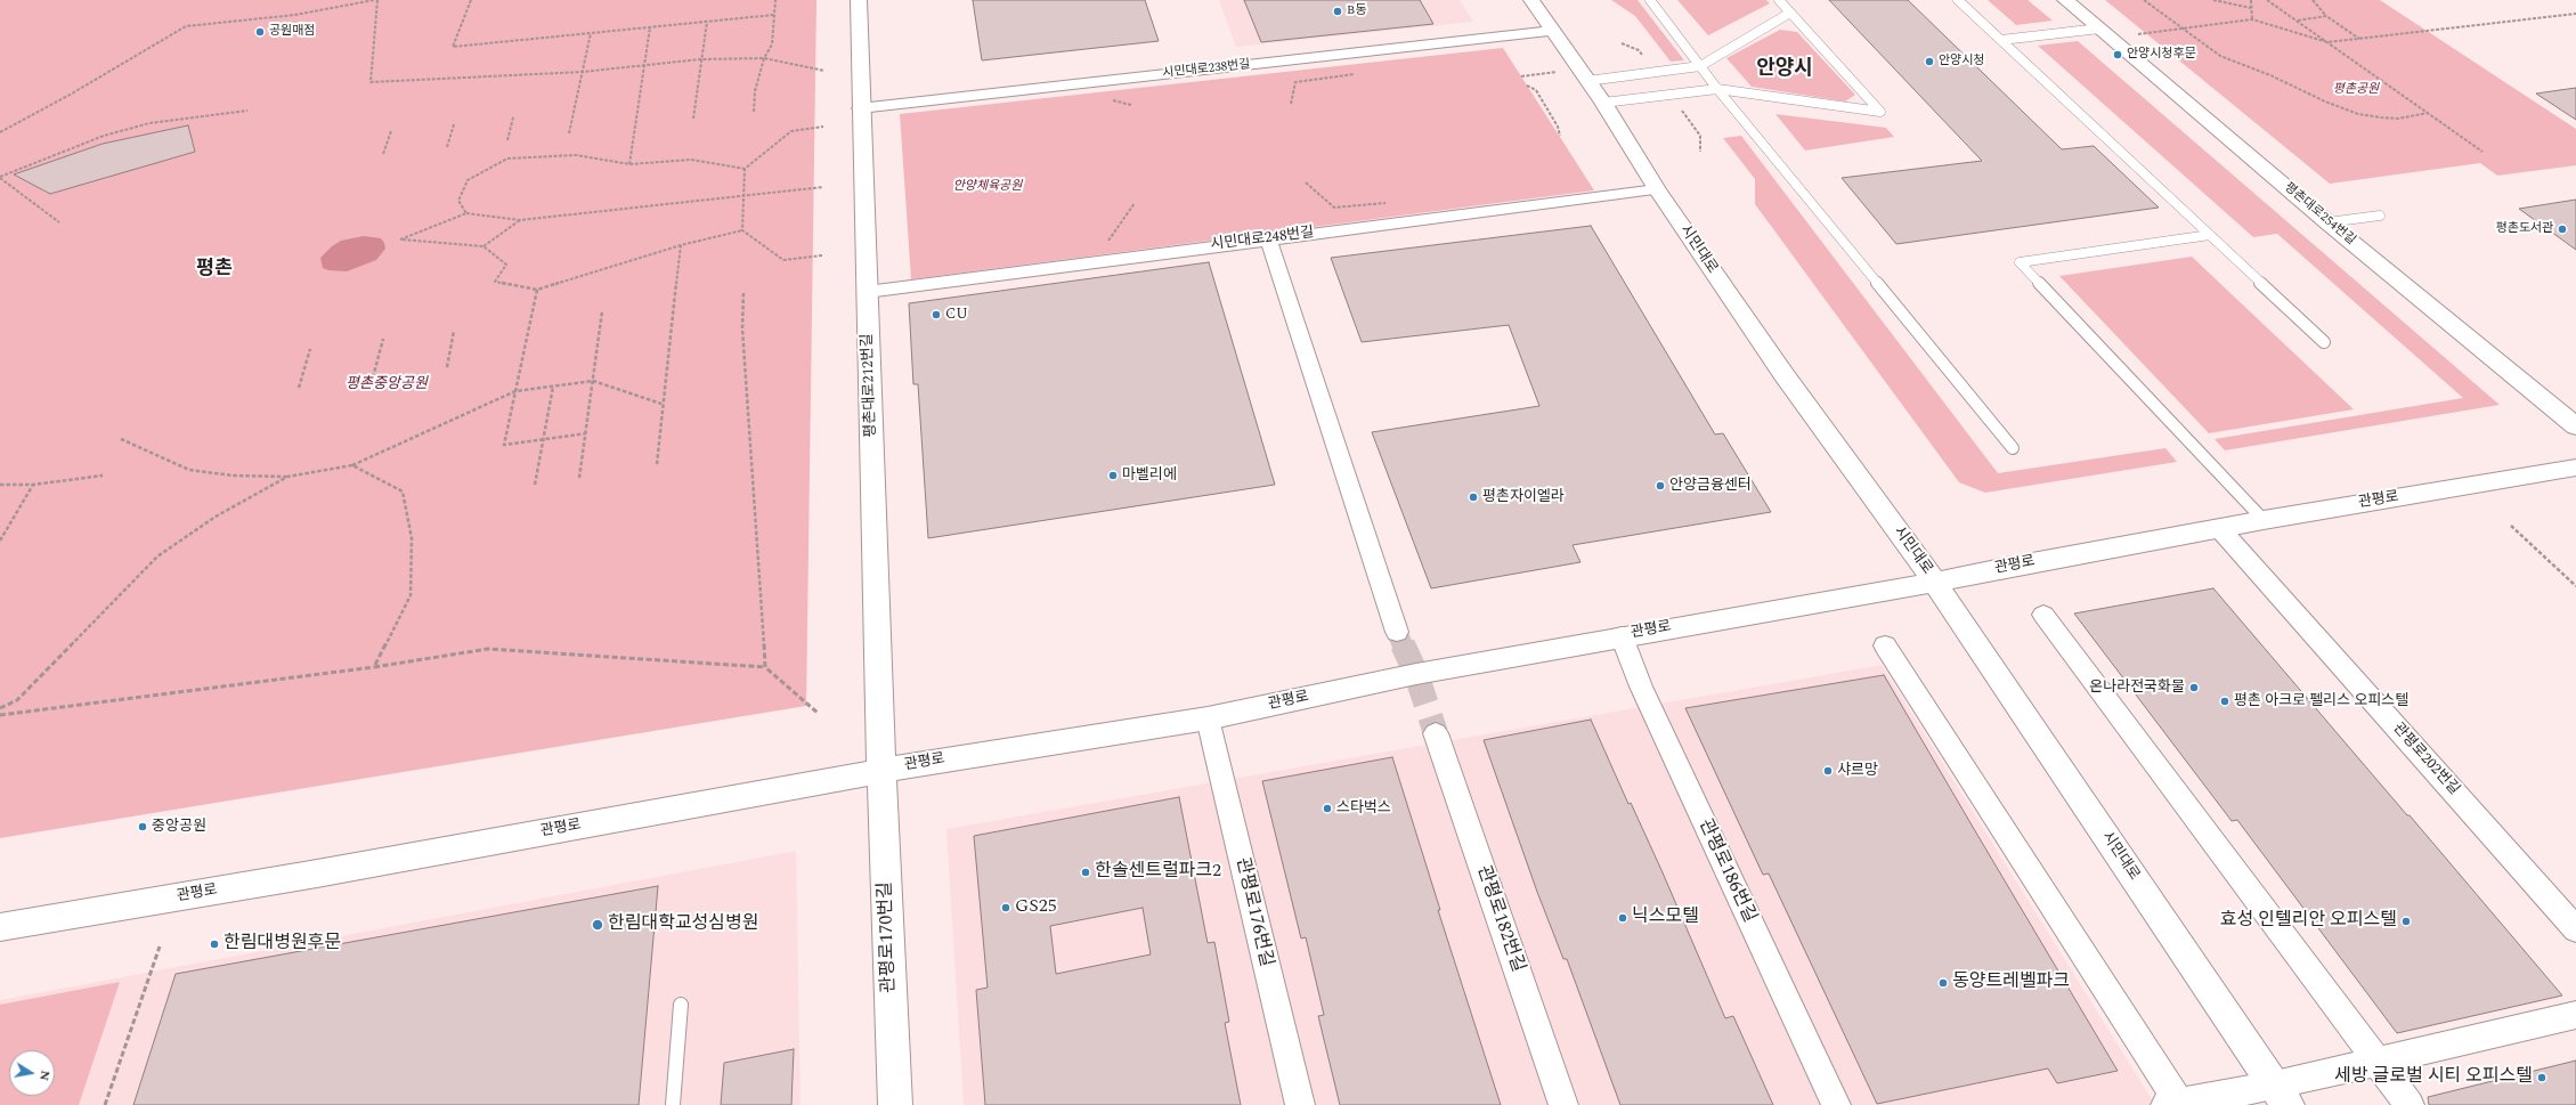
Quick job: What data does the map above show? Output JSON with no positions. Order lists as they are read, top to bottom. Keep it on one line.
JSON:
{"streets":{"street":["시민대로238번길","평촌대로254번길","시민대로248번길","시민대로","평촌대로212번길","관평로","관평로202번길","관평로186번길","관평로176번길","관평로182번길","관평로170번길"]},"crossings":[["시민대로238번길","시민대로"],["시민대로238번길","평촌대로212번길"],["시민대로248번길","시민대로"],["시민대로248번길","평촌대로212번길"],["시민대로","관평로"],["평촌대로212번길","관평로"],["평촌대로212번길","관평로170번길"],["관평로","관평로202번길"],["관평로","관평로186번길"],["관평로","관평로176번길"],["관평로","관평로170번길"]],"districts":["안양시","평촌"],"parks":["평촌공원","안양체육공원","평촌중앙공원"],"places":["B동","공원매점","안양시청후문","안양시청","평촌도서관","CU","마벨리에","안양금융센터","평촌자이엘라","온나라전국화물","평촌 아크로 펠리스 오피스텔","샤르망","스타벅스","중앙공원","한솔센트럴파크2","GS25","닉스모텔","효성 인텔리안 오피스텔","한림대학교성심병원","한림대병원후문","동양트레벨파크","세방 글로벌 시티 오피스텔"],"north":"right"}
